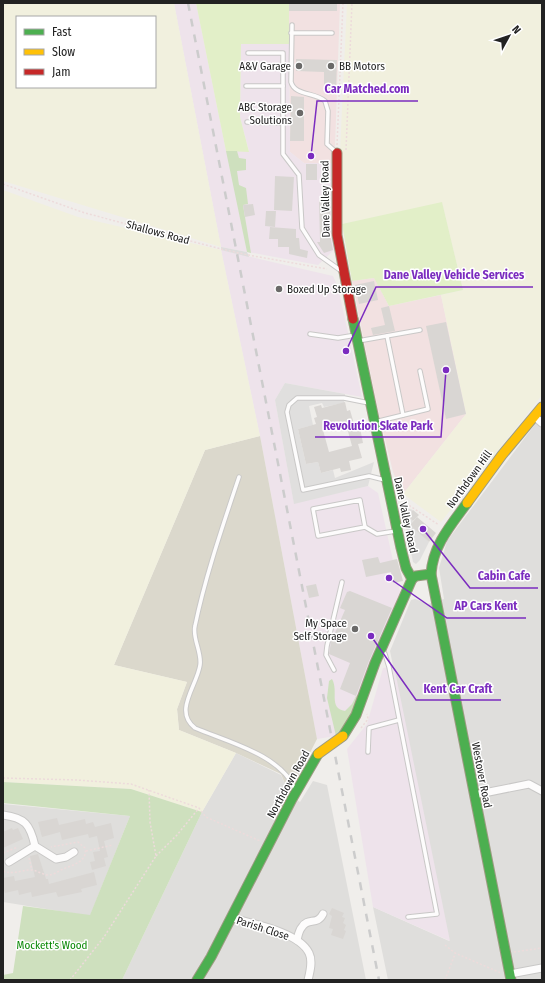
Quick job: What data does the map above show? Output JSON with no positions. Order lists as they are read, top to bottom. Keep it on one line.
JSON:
{"streets":{"street":["Dane Valley Road","Northdown Hill","Westover Road","Northdown Road","Parish Close"],"path":["Shallows Road"]},"crossings":[["Dane Valley Road","Northdown Road"],["Northdown Hill","Westover Road"],["Northdown Road","Parish Close"]],"parks":["Mockett's Wood"],"places":["A&V Garage","BB Motors","ABC Storage Solutions","Car Matched.com","Boxed Up Storage","Dane Valley Vehicle Services","Revolution Skate Park","Cabin Cafe","AP Cars Kent","My Space Self Storage","Kent Car Craft"],"legend":["Fast","Slow","Jam"],"north":"top right"}
